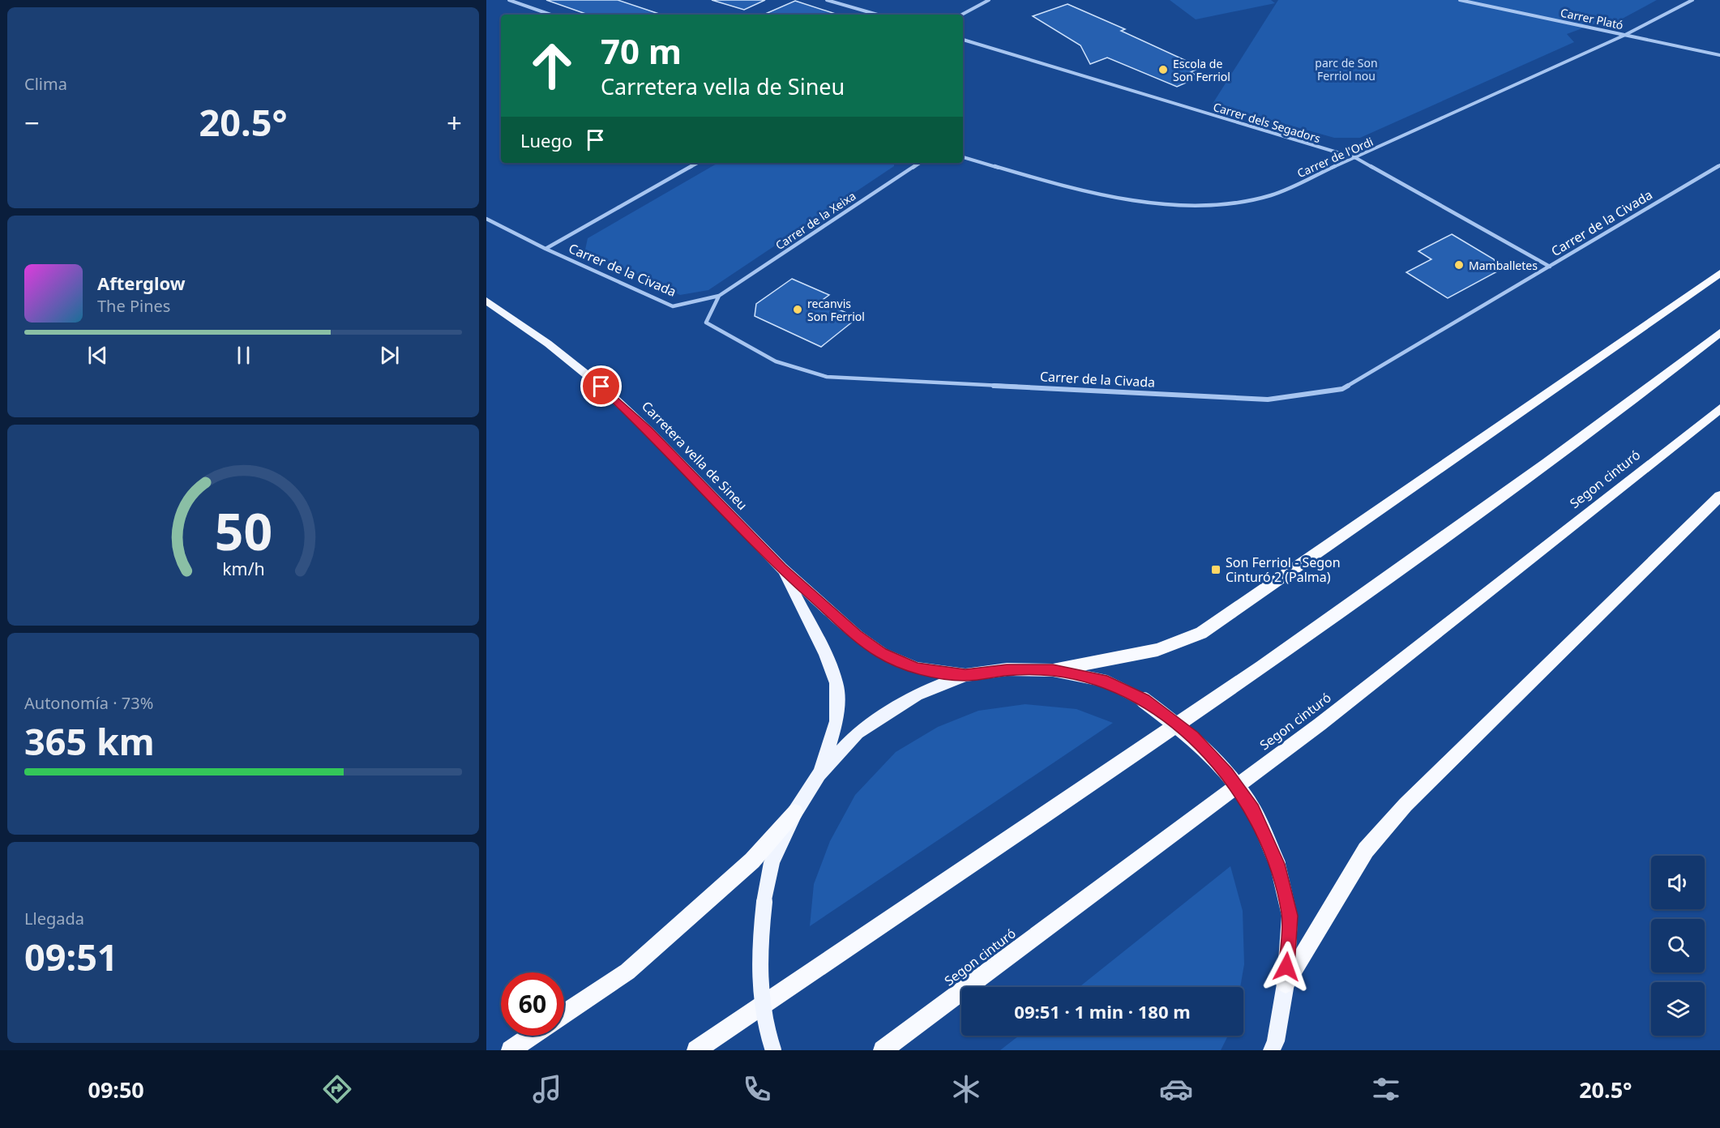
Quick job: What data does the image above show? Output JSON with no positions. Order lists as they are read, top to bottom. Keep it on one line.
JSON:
{"streets":{"highway":["Segon cinturó"],"main road":["Carretera vella de Sineu"],"street":["Carrer Plató","Carrer dels Segadors","Carrer de l'Ordi","Carrer de la Xeixa","Carrer de la Civada"]},"crossings":[["Carrer Plató","Carrer de l'Ordi"],["Carrer dels Segadors","Carrer de l'Ordi"],["Carrer dels Segadors","Carrer de la Civada"],["Carrer de la Xeixa","Carrer de la Civada"]],"parks":["parc de Son Ferriol nou"],"places":{"other":["Escola de Son Ferriol","Mamballetes","recanvis Son Ferriol"],"transit":["Son Ferriol - Segon Cinturó 2 (Palma)"]},"page":{"tile":["Clima",["Autonomía · 73%","365 km"],["Llegada","09:51"]],"turn":["70 m","Carretera vella de Sineu"],"heat":["−","20.5°","+"],"then":"Luego","song":["Afterglow","The Pines"],"limit":"60","trip":"09:51 · 1 min · 180 m","tabs":["09:50","20.5°"],"gauge":["50","km/h"]}}
